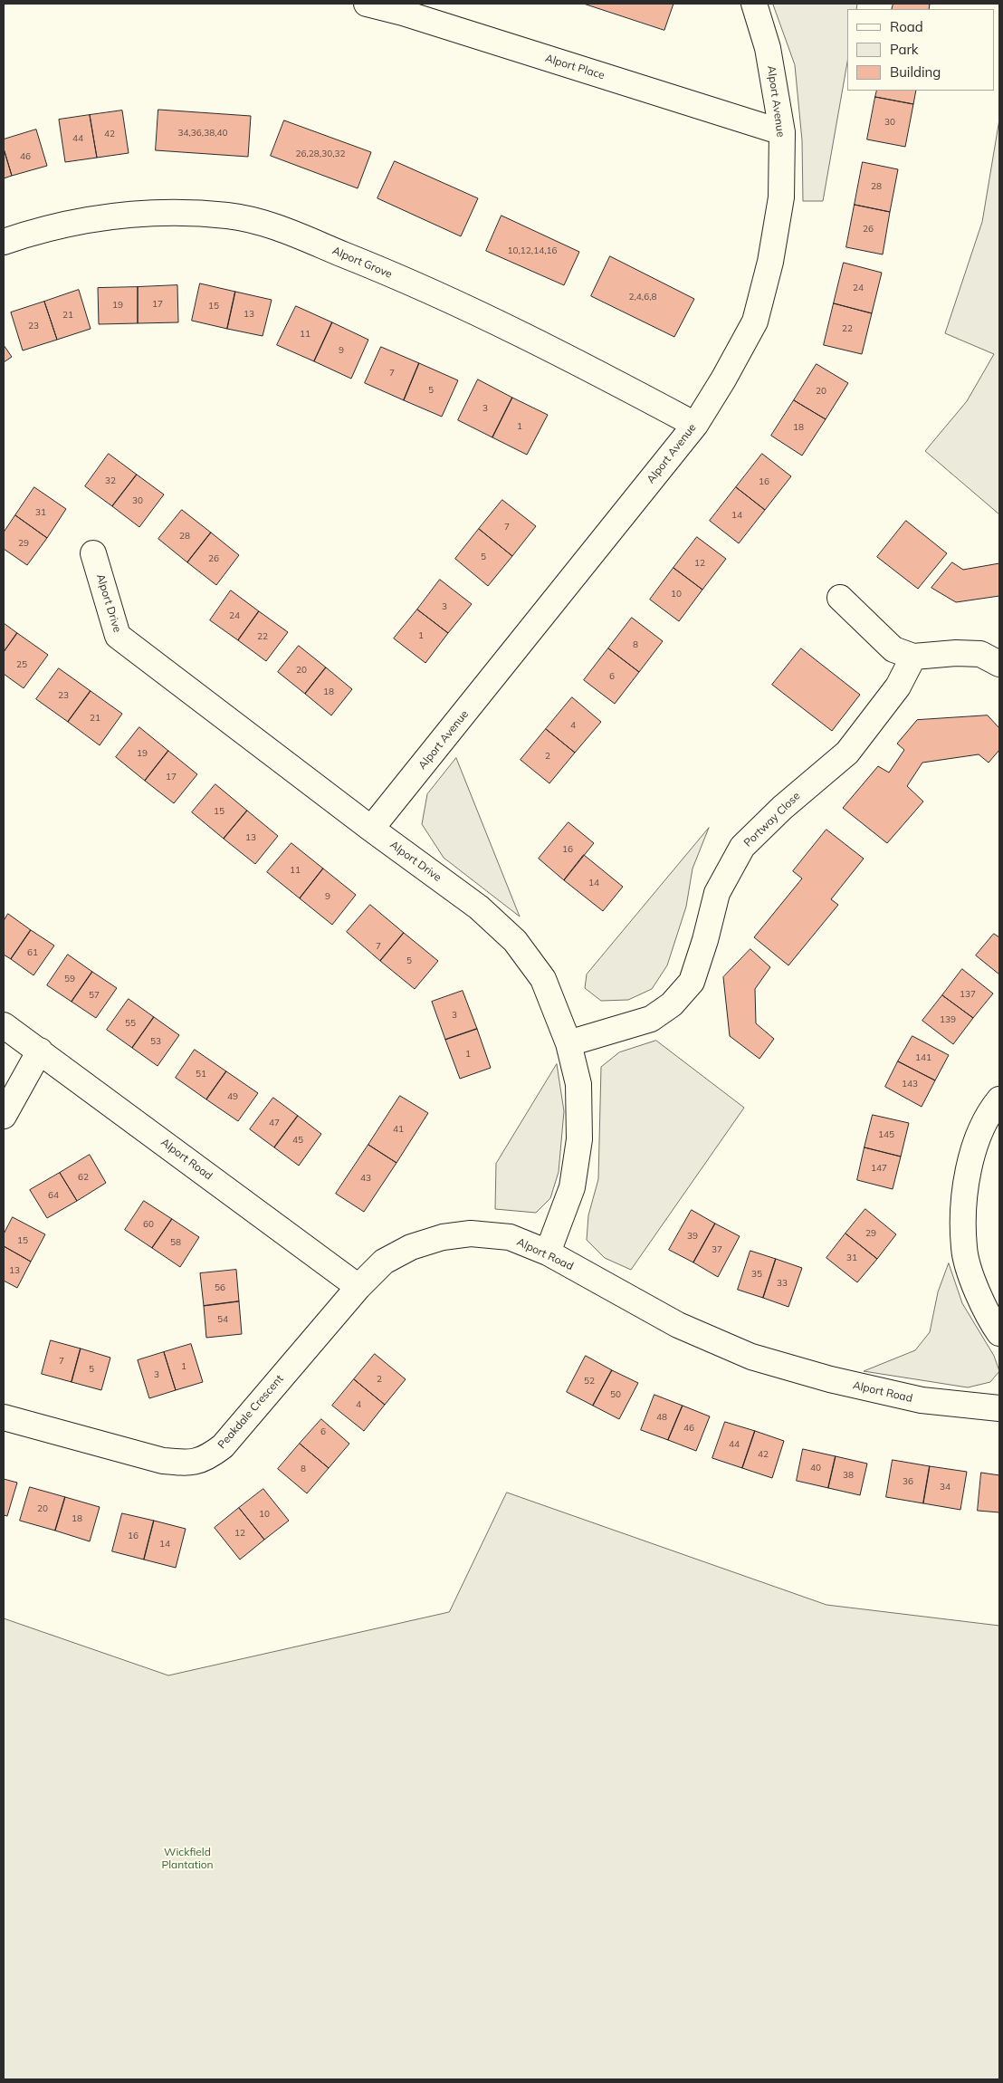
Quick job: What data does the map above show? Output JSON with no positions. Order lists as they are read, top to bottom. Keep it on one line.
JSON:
{"streets":{"street":["Alport Place","Alport Avenue","Alport Grove","Alport Drive","Portway Close","Alport Road","Peakdale Crescent"]},"crossings":[["Alport Place","Alport Avenue"],["Alport Avenue","Alport Grove"],["Alport Avenue","Alport Drive"],["Alport Drive","Portway Close"],["Alport Drive","Alport Road"],["Alport Road","Peakdale Crescent"]],"parks":["Wickfield Plantation"],"house_numbers":["30","34,36,38,40","42","44","26,28,30,32","46","28","26","10,12,14,16","24","2,4,6,8","17","19","15","13","21","23","22","11","9","7","5","20","3","1","18","32","16","30","31","14","7","28","29","5","26","12","10","3","24","1","22","8","25","20","6","18","23","21","4","19","2","17","15","13","16","11","14","9","7","61","5","59","137","57","3","139","55","53","1","141","51","143","49","47","41","145","45","147","62","43","64","60","29","39","15","58","37","31","13","35","33","56","54","7","1","5","3","2","52","50","4","48","46","6","44","42","40","8","38","36","34","20","10","18","12","16","14"],"legend":["Road","Park","Building"]}
